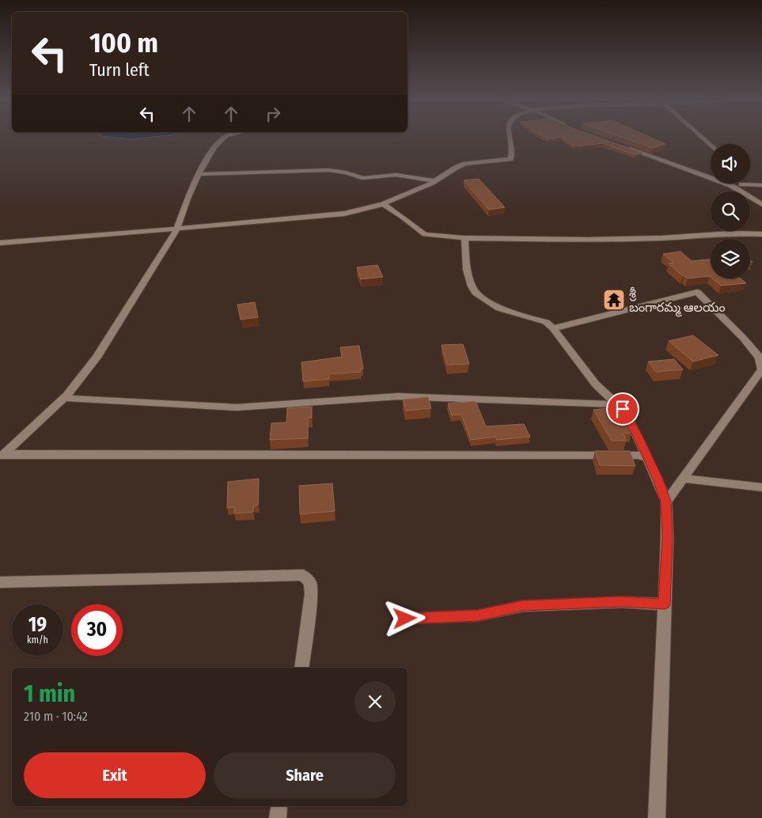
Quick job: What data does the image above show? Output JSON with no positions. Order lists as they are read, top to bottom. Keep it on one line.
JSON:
{"places":{"temple":["శ్రీ బంగారమ్మ ఆలయం"]},"page":{"turn":["100 m","Turn left"],"speed":"19 km/h","limit":"30","heading":["1 min","210 m · 10:42"],"buttons":["Exit","Share"]}}
